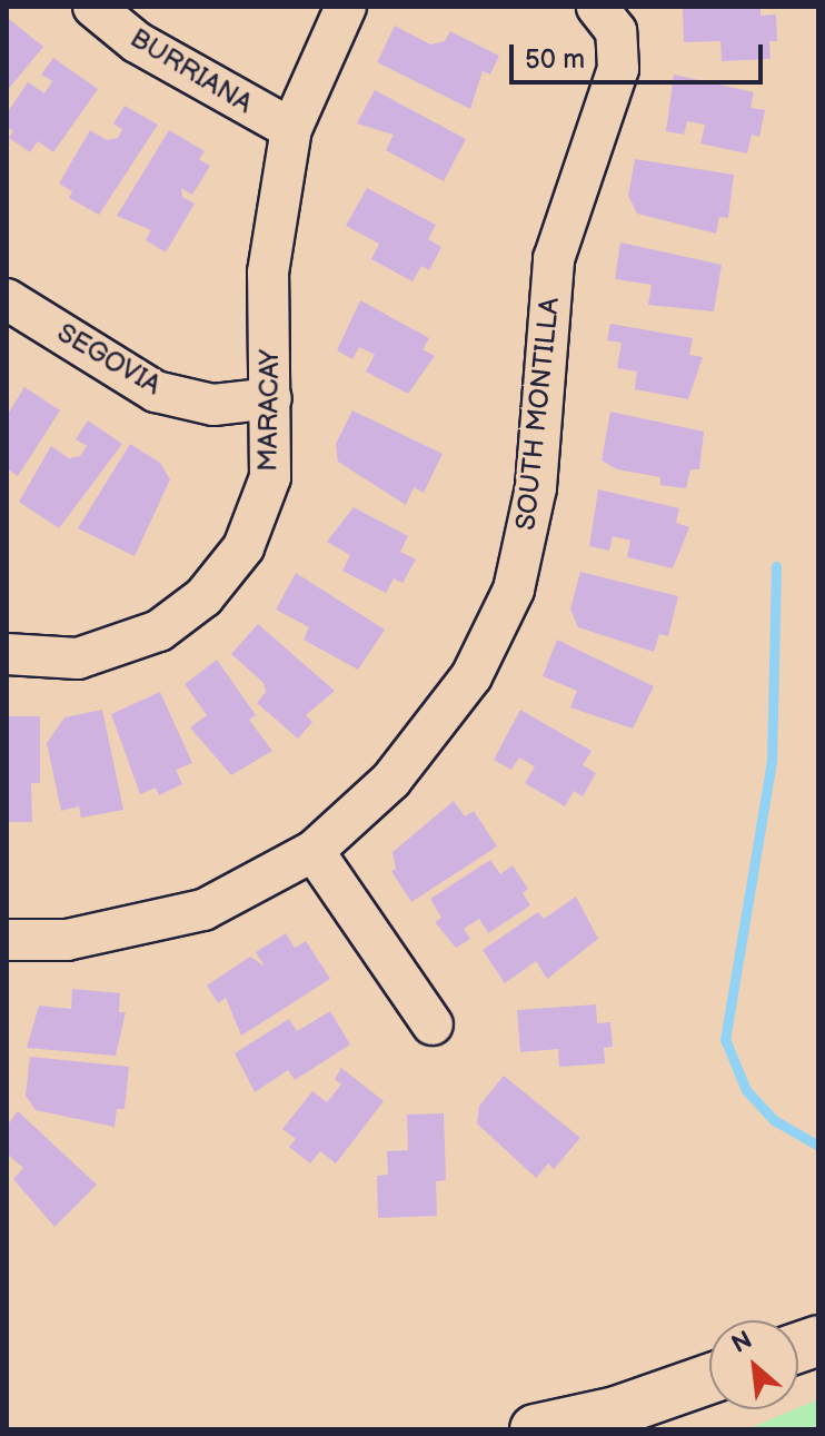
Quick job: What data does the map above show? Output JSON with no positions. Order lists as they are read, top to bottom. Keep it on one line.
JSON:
{"streets":{"street":["BURRIANA","SEGOVIA","MARACAY","SOUTH MONTILLA"]},"crossings":[["BURRIANA","MARACAY"],["SEGOVIA","MARACAY"]],"scale_bar":"50 m","north":"top left"}
